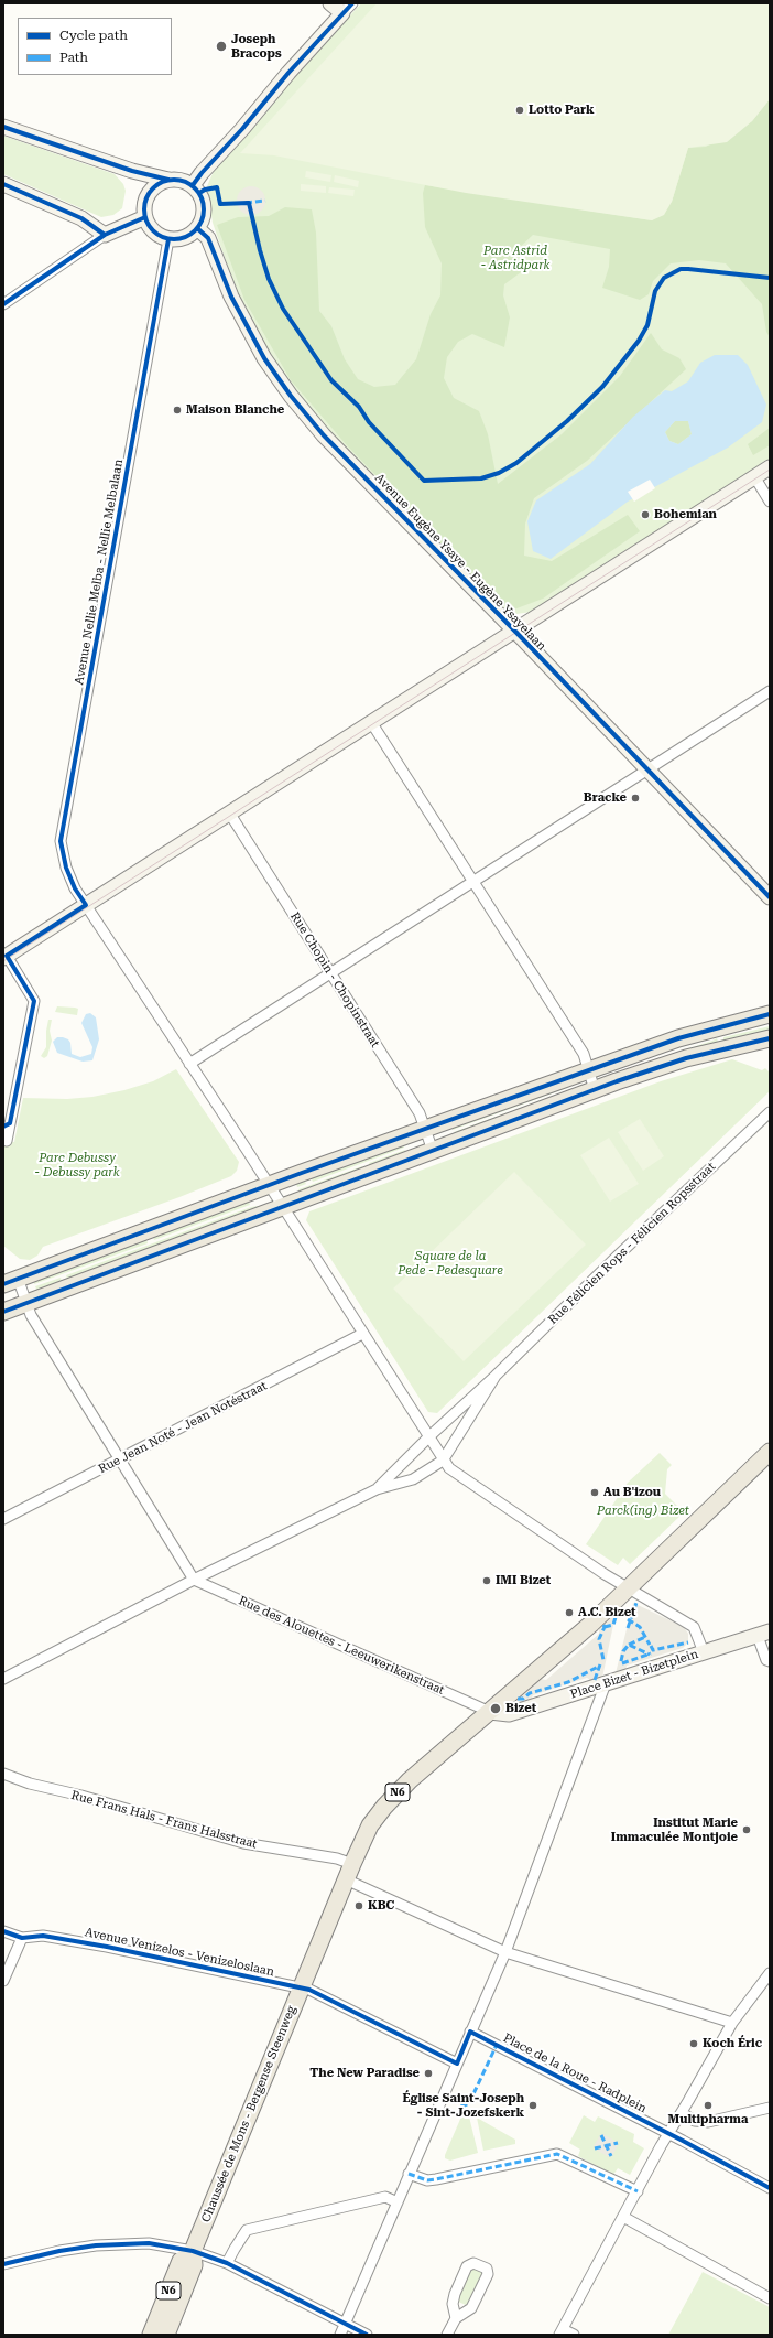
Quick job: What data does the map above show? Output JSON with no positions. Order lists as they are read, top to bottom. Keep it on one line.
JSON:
{"streets":{"main road":["N6","Chaussée de Mons - Bergense Steenweg"],"street":["Avenue Eugène Ysaye - Eugène Ysayelaan","Avenue Nellie Melba - Nellie Melbalaan","Rue Chopin - Chopinstraat","Rue Félicien Rops - Félicien Ropsstraat","Rue Jean Noté - Jean Notéstraat","Rue des Alouettes - Leeuwerikenstraat","Place Bizet - Bizetplein","Rue Frans Hals - Frans Halsstraat","Avenue Venizelos - Venizeloslaan","Place de la Roue - Radplein"]},"crossings":[["Avenue Eugène Ysaye - Eugène Ysayelaan","Avenue Nellie Melba - Nellie Melbalaan"],["Avenue Nellie Melba - Nellie Melbalaan","Rue Jean Noté - Jean Notéstraat"],["Avenue Nellie Melba - Nellie Melbalaan","Place Bizet - Bizetplein"],["Rue Félicien Rops - Félicien Ropsstraat","Place Bizet - Bizetplein"],["Rue Jean Noté - Jean Notéstraat","Place Bizet - Bizetplein"],["Rue des Alouettes - Leeuwerikenstraat","Place Bizet - Bizetplein"],["Rue des Alouettes - Leeuwerikenstraat","Chaussée de Mons - Bergense Steenweg"],["Place Bizet - Bizetplein","Chaussée de Mons - Bergense Steenweg"],["Rue Frans Hals - Frans Halsstraat","Chaussée de Mons - Bergense Steenweg"],["Avenue Venizelos - Venizeloslaan","Chaussée de Mons - Bergense Steenweg"]],"parks":["Parc Astrid - Astridpark","Parc Debussy - Debussy park","Square de la Pede - Pedesquare","Parck(ing) Bizet"],"places":["Joseph Bracops","Lotto Park","Maison Blanche","Bohemian","Bracke","Au B'izou","IMI Bizet","A.C. Bizet","Bizet","Institut Marie Immaculée Montjoie","KBC","Koch Éric","The New Paradise","Église Saint-Joseph - Sint-Jozefskerk","Multipharma"],"legend":["Cycle path","Path"]}
